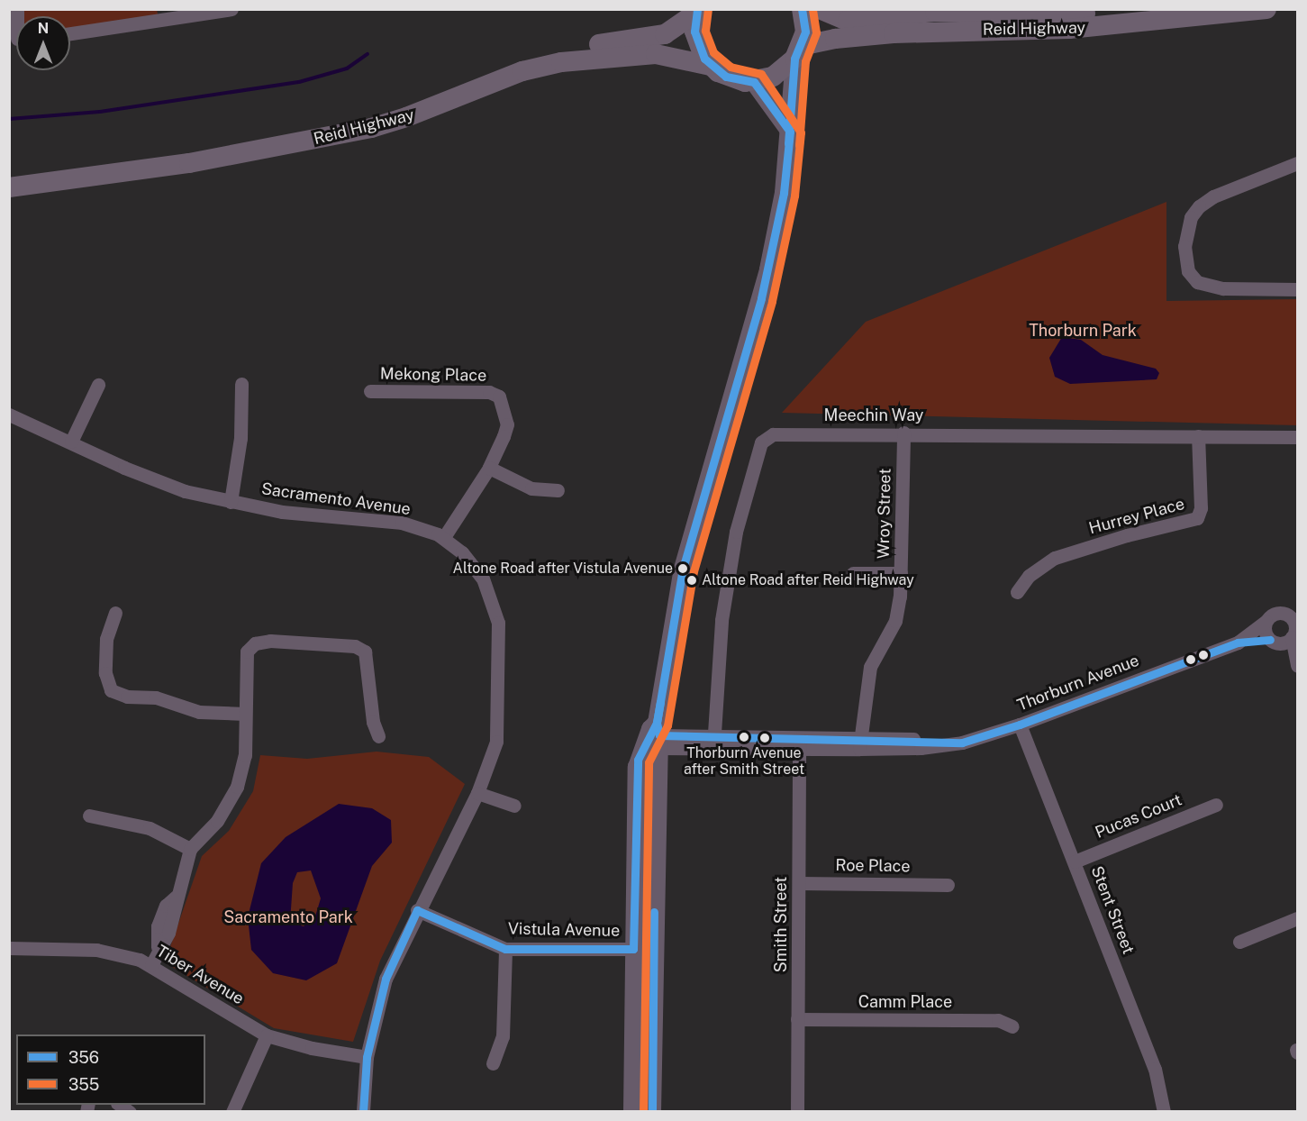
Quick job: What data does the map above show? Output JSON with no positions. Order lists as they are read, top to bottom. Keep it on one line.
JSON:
{"streets":{"highway":["Reid Highway"],"street":["Mekong Place","Meechin Way","Sacramento Avenue","Wroy Street","Hurrey Place","Thorburn Avenue","Pucas Court","Roe Place","Stent Street","Smith Street","Vistula Avenue","Tiber Avenue","Camm Place"]},"crossings":[["Mekong Place","Sacramento Avenue"],["Meechin Way","Wroy Street"],["Meechin Way","Hurrey Place"],["Meechin Way","Thorburn Avenue"],["Sacramento Avenue","Vistula Avenue"],["Sacramento Avenue","Tiber Avenue"],["Wroy Street","Thorburn Avenue"],["Thorburn Avenue","Stent Street"],["Thorburn Avenue","Smith Street"],["Pucas Court","Stent Street"],["Roe Place","Smith Street"],["Smith Street","Camm Place"]],"parks":["Thorburn Park","Sacramento Park"],"places":["Altone Road after Vistula Avenue","Altone Road after Reid Highway","Thorburn Avenue after Smith Street"],"lines":["transit line 356","transit line 355"],"legend":["356","355"],"north":"top"}
